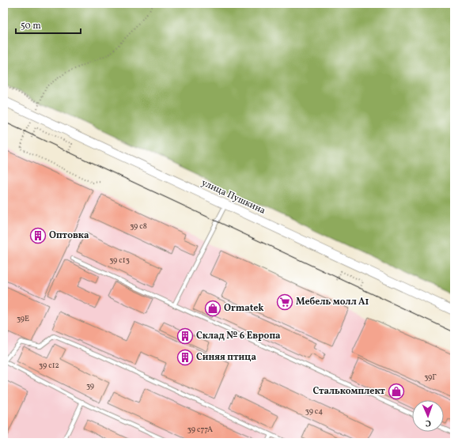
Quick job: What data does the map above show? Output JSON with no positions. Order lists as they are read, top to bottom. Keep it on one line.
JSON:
{"streets":{"street":["улица Пушкина"]},"places":{"building":["Оптовка","Склад № 6 Европа","Синяя птица"],"supermarket":["Мебель молл А1"],"shop":["Ormatek","Сталькомплект"]},"house_numbers":["39 с8","39 с13","39Е","39 с12","39Г","39","39 с4","39 с77А"],"scale_bar":"50 m","north":"bottom"}
